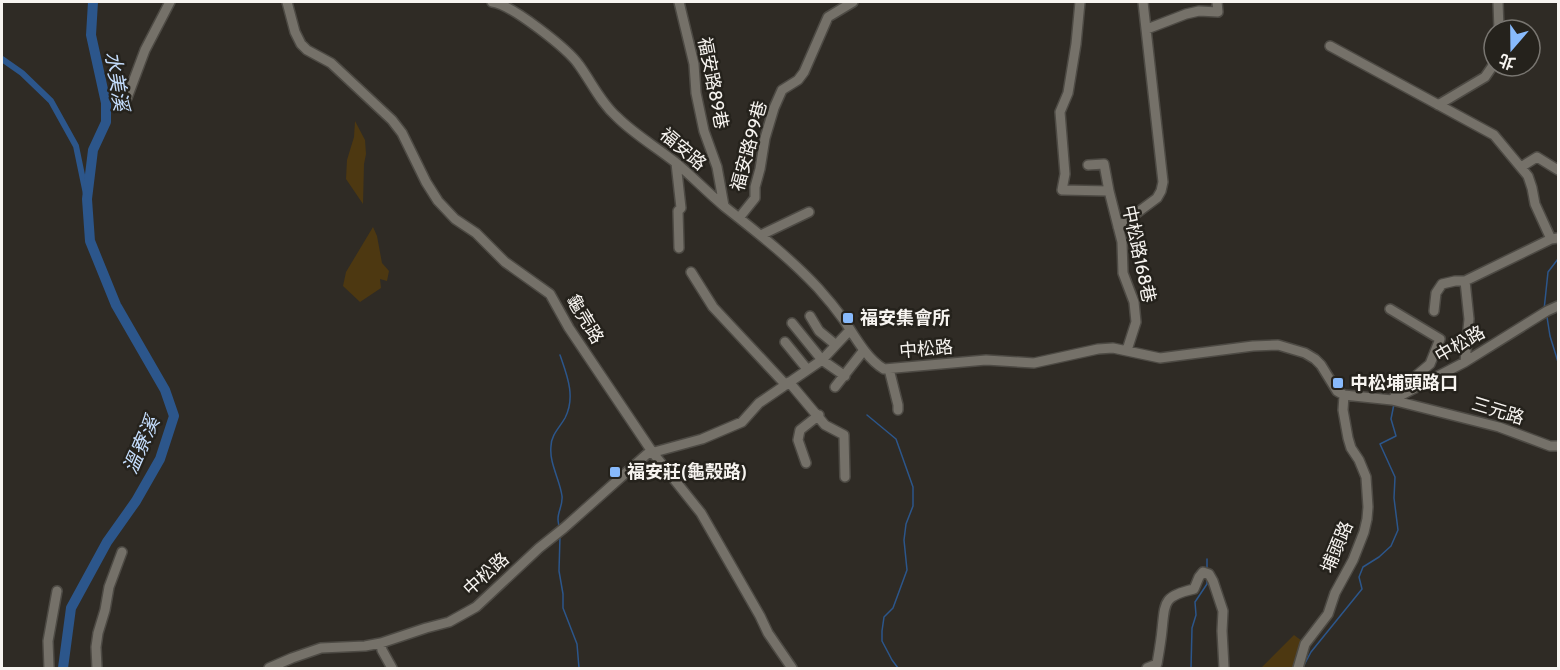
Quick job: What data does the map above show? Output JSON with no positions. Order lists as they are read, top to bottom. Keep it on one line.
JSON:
{"streets":{"street":["福安路89巷","福安路99巷","福安路","中松路168巷","龜壳路","中松路","三元路","埔頭路"]},"crossings":[["福安路89巷","福安路"],["福安路99巷","福安路"],["福安路","中松路"],["中松路168巷","中松路"],["龜壳路","中松路"],["中松路","三元路"],["中松路","埔頭路"]],"water":["水美溪","溫寮溪"],"places":{"transit":["福安集會所","中松埔頭路口","福安莊(龜殼路)"]},"north":"bottom"}
